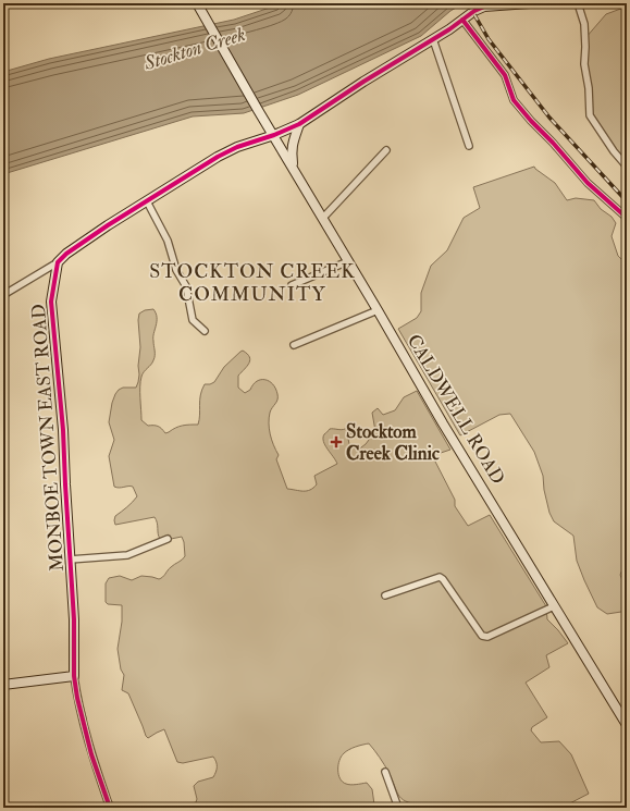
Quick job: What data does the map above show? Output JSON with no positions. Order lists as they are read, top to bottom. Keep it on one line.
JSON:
{"streets":{"street":["CALDWELL ROAD","MONBOE TOWN EAST ROAD"]},"districts":["STOCKTON CREEK COMMUNITY"],"water":["Stockton Creek"],"places":{"health":["Stocktom Creek Clinic"]}}
